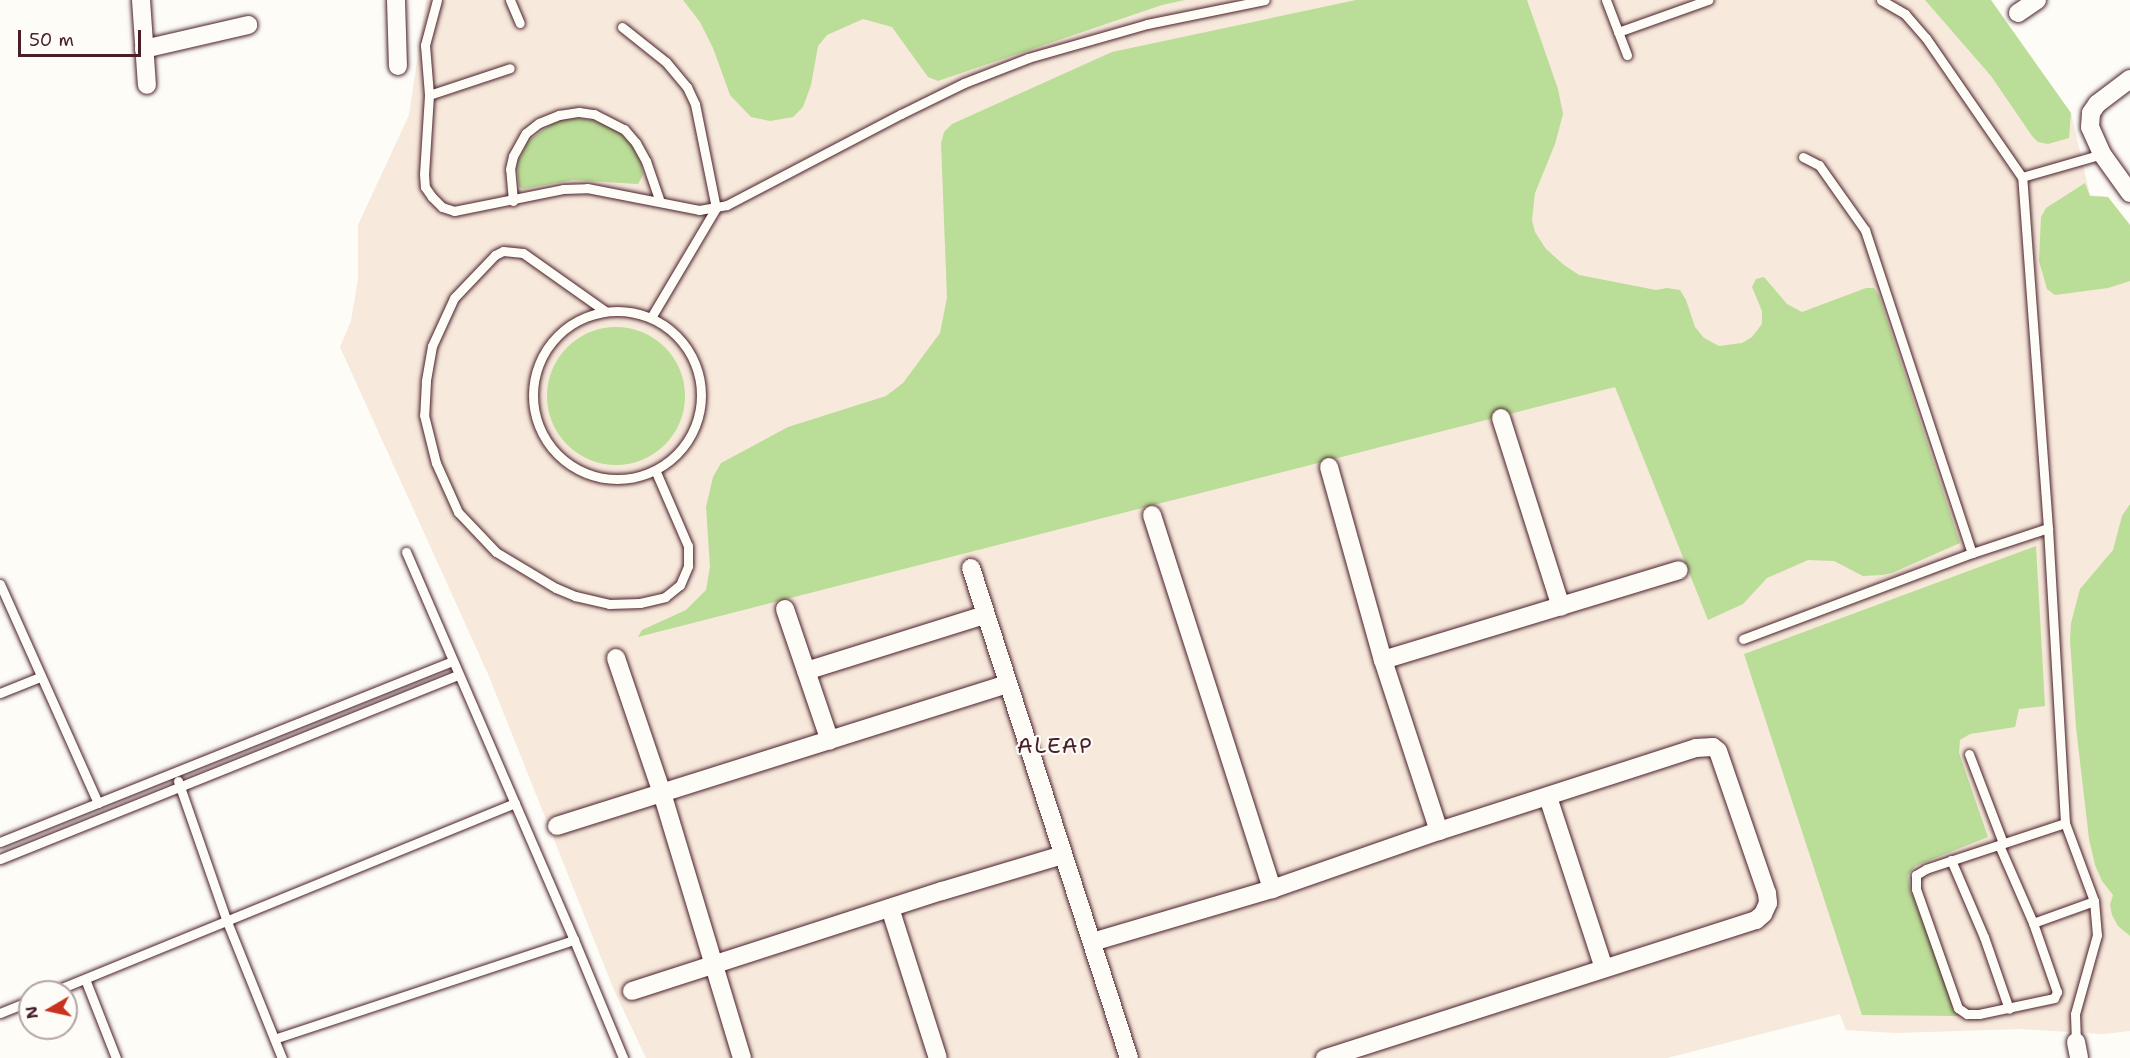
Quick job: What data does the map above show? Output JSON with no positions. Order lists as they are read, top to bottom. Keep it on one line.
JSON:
{"districts":["ALEAP"],"scale_bar":"50 m","north":"left"}
